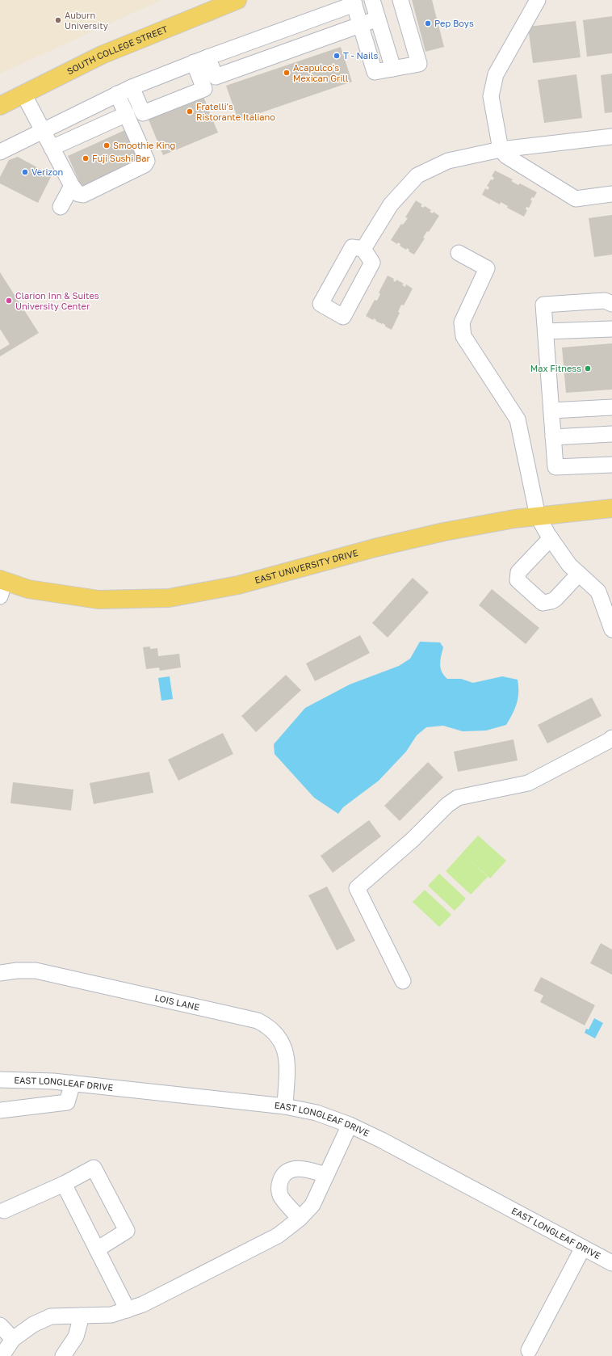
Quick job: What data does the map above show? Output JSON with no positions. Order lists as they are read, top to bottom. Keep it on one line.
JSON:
{"streets":{"main road":["SOUTH COLLEGE STREET","EAST UNIVERSITY DRIVE"],"street":["LOIS LANE","EAST LONGLEAF DRIVE"]},"crossings":[["LOIS LANE","EAST LONGLEAF DRIVE"]],"places":["Auburn University","Pep Boys","T - Nails","Acapulco's Mexican Grill","Fratelli's Ristorante Italiano","Smoothie King","Fuji Sushi Bar","Verizon","Clarion Inn & Suites University Center","Max Fitness"]}
